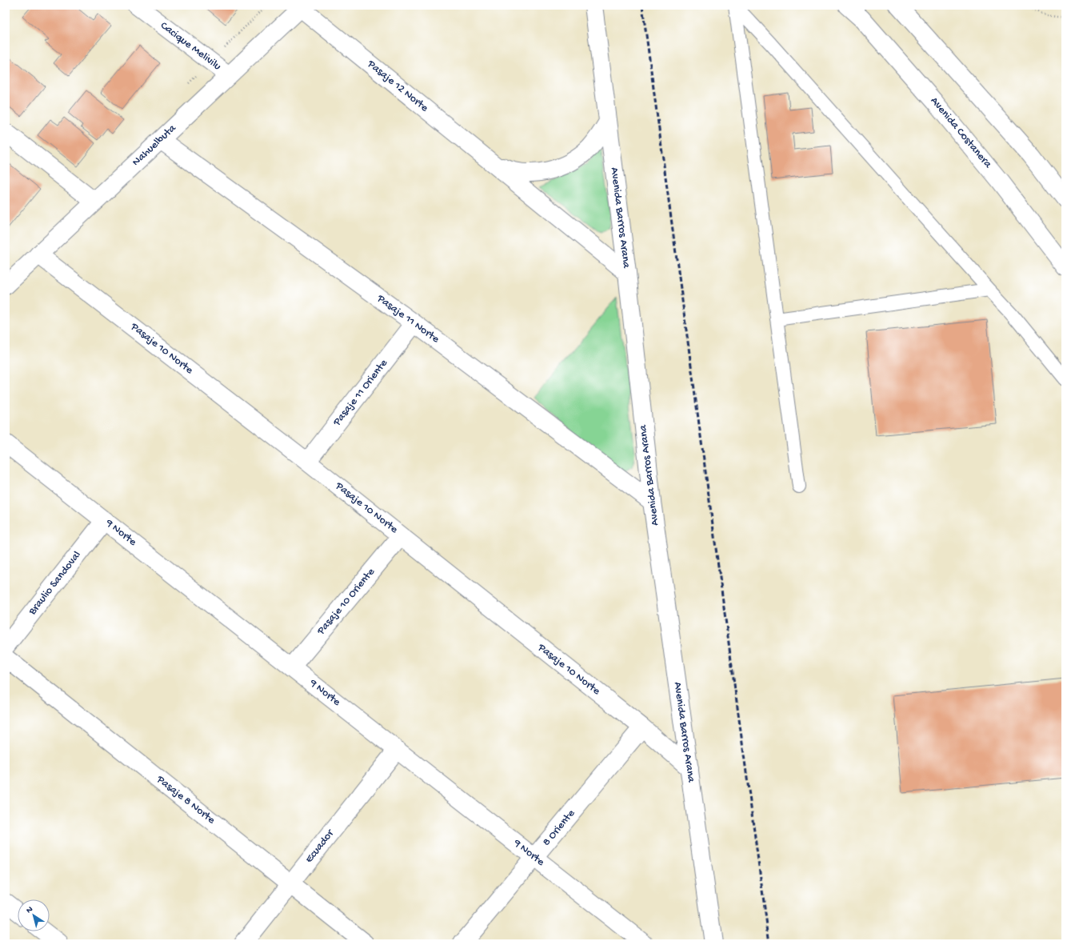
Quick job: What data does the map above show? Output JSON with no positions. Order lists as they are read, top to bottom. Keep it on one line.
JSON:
{"streets":{"street":["Cacique Melivilu","Pasaje 12 Norte","Avenida Costanera","Nahuelbuta","Avenida Barros Arana","Pasaje 11 Norte","Pasaje 10 Norte","Pasaje 11 Oriente","9 Norte","Braulio Sandoval","Pasaje 10 Oriente","Pasaje 8 Norte","8 Oriente","Ecuador"]},"crossings":[["Cacique Melivilu","Nahuelbuta"],["Pasaje 12 Norte","Nahuelbuta"],["Pasaje 12 Norte","Avenida Barros Arana"],["Nahuelbuta","Pasaje 11 Norte"],["Nahuelbuta","Pasaje 10 Norte"],["Avenida Barros Arana","Pasaje 11 Norte"],["Avenida Barros Arana","Pasaje 10 Norte"],["Pasaje 11 Norte","Pasaje 11 Oriente"],["Pasaje 10 Norte","Pasaje 11 Oriente"],["Pasaje 10 Norte","Pasaje 10 Oriente"],["Pasaje 10 Norte","8 Oriente"],["9 Norte","Braulio Sandoval"],["9 Norte","Pasaje 10 Oriente"],["9 Norte","8 Oriente"],["9 Norte","Ecuador"],["Pasaje 8 Norte","Ecuador"]],"north":"top left"}
